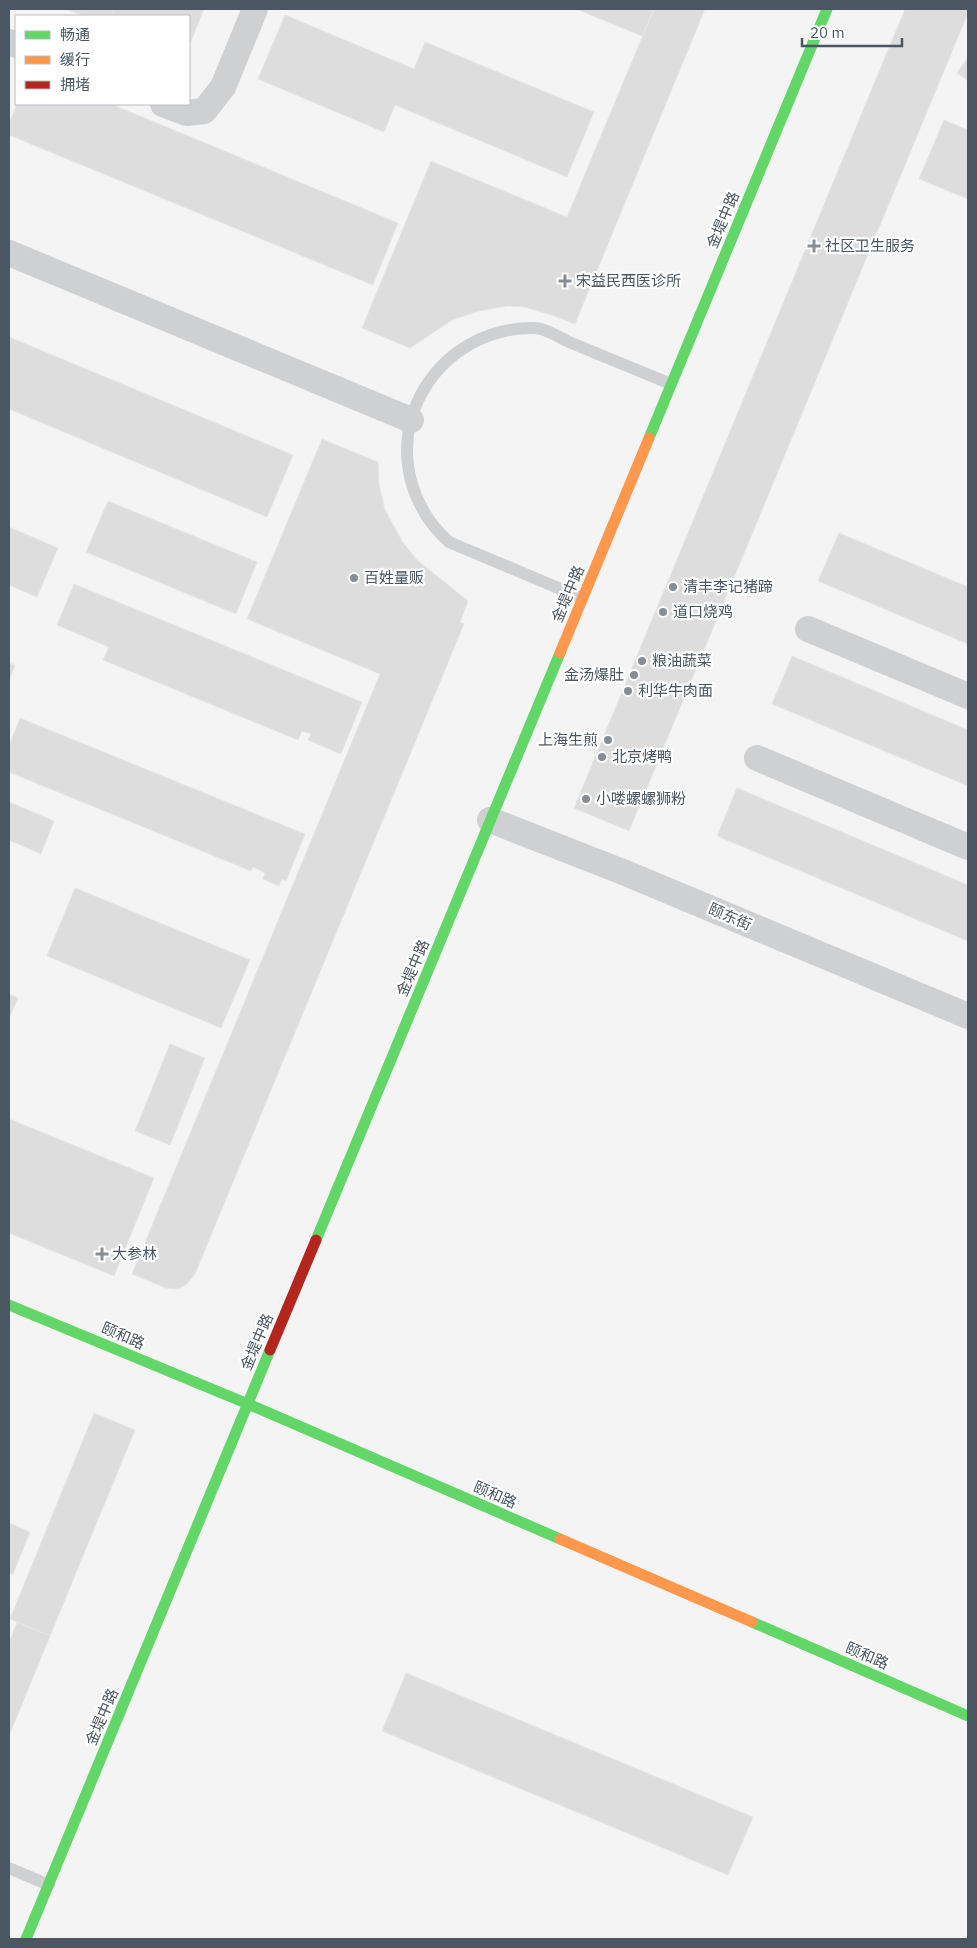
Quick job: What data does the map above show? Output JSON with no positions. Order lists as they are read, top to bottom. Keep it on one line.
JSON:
{"streets":{"street":["金堤中路","颐东街","颐和路"]},"crossings":[["金堤中路","颐东街"],["金堤中路","颐和路"]],"places":{"health":["社区卫生服务","宋益民西医诊所","大参林"],"other":["百姓量贩","清丰李记猪蹄","道口烧鸡","粮油蔬菜","金汤爆肚","利华牛肉面","上海生煎","北京烤鸭","小喽螺螺狮粉"]},"legend":["畅通","缓行","拥堵"],"scale_bar":"20 m"}
